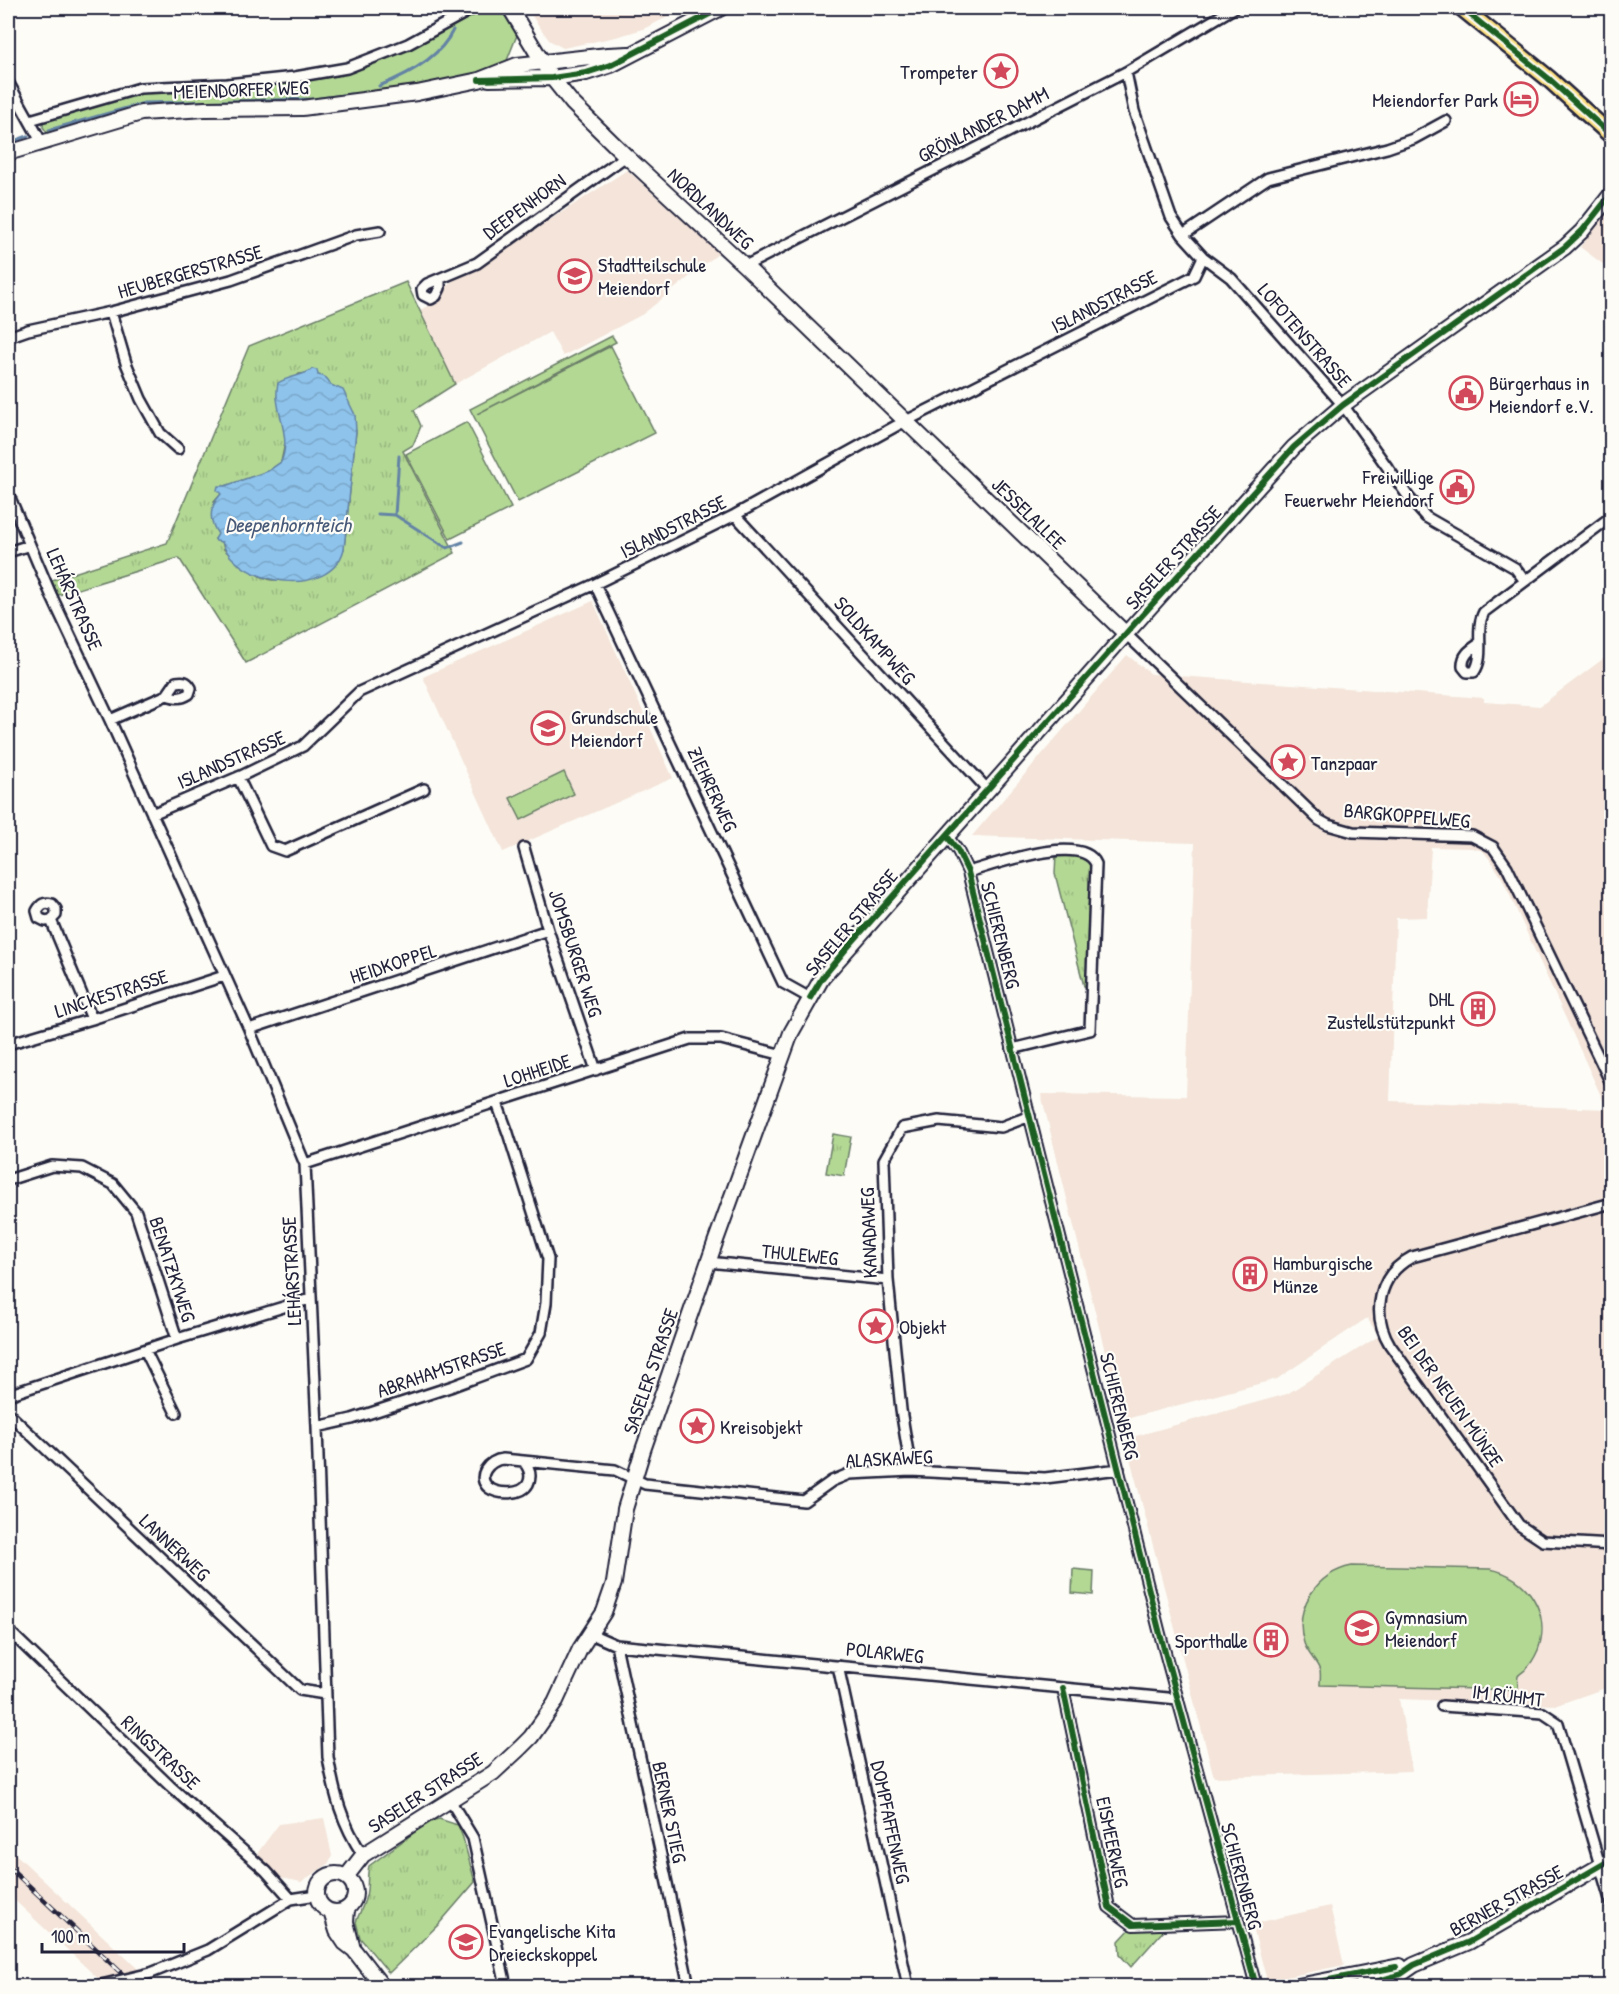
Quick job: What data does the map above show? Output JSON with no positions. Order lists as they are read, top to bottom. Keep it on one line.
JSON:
{"streets":{"street":["MEIENDORFER WEG","GRÖNLANDER DAMM","DEEPENHORN","NORDLANDWEG","HEUBERGERSTRASSE","ISLANDSTRASSE","LOFOTENSTRASSE","JESSELALLEE","SASELER STRASSE","LEHÁRSTRASSE","SOLDKAMPWEG","ZIEHRERWEG","BARGKOPPELWEG","SCHIERENBERG","JOMSBURGER WEG","HEIDKOPPEL","LINCKESTRASSE","LOHHEIDE","KANADAWEG","THULEWEG","BENATZKYWEG","ABRAHAMSTRASSE","BEI DER NEUEN MÜNZE","ALASKAWEG","LANNERWEG","POLARWEG","IM RÜHMT","RINGSTRASSE","BERNER STIEG","DOMPFAFFENWEG","EISMEERWEG","BERNER STRASSE"]},"crossings":[["GRÖNLANDER DAMM","NORDLANDWEG"],["GRÖNLANDER DAMM","LOFOTENSTRASSE"],["DEEPENHORN","NORDLANDWEG"],["NORDLANDWEG","ISLANDSTRASSE"],["NORDLANDWEG","JESSELALLEE"],["ISLANDSTRASSE","LOFOTENSTRASSE"],["ISLANDSTRASSE","JESSELALLEE"],["ISLANDSTRASSE","LEHÁRSTRASSE"],["ISLANDSTRASSE","SOLDKAMPWEG"],["ISLANDSTRASSE","ZIEHRERWEG"],["LOFOTENSTRASSE","SASELER STRASSE"],["JESSELALLEE","SASELER STRASSE"],["JESSELALLEE","BARGKOPPELWEG"],["SASELER STRASSE","LEHÁRSTRASSE"],["SASELER STRASSE","SOLDKAMPWEG"],["SASELER STRASSE","ZIEHRERWEG"],["SASELER STRASSE","BARGKOPPELWEG"],["SASELER STRASSE","SCHIERENBERG"],["SASELER STRASSE","LOHHEIDE"],["SASELER STRASSE","THULEWEG"],["SASELER STRASSE","ALASKAWEG"],["SASELER STRASSE","POLARWEG"],["LEHÁRSTRASSE","HEIDKOPPEL"],["LEHÁRSTRASSE","LINCKESTRASSE"],["LEHÁRSTRASSE","LOHHEIDE"],["LEHÁRSTRASSE","ABRAHAMSTRASSE"],["LEHÁRSTRASSE","LANNERWEG"],["SCHIERENBERG","KANADAWEG"],["SCHIERENBERG","ALASKAWEG"],["SCHIERENBERG","POLARWEG"],["SCHIERENBERG","EISMEERWEG"],["JOMSBURGER WEG","HEIDKOPPEL"],["JOMSBURGER WEG","LOHHEIDE"],["LOHHEIDE","ABRAHAMSTRASSE"],["KANADAWEG","THULEWEG"],["KANADAWEG","ALASKAWEG"],["POLARWEG","BERNER STIEG"],["POLARWEG","DOMPFAFFENWEG"],["POLARWEG","EISMEERWEG"],["IM RÜHMT","BERNER STRASSE"]],"water":["Deepenhornteich"],"places":{"place":["Trompeter","Tanzpaar","Objekt","Kreisobjekt"],"hotel":["Meiendorfer Park"],"school or university":["Stadtteilschule Meiendorf","Grundschule Meiendorf","Gymnasium Meiendorf","Evangelische Kita Dreieckskoppel"],"public building":["Bürgerhaus in Meiendorf e.V.","Freiwillige Feuerwehr Meiendorf"],"building":["DHL Zustellstützpunkt","Hamburgische Münze","Sporthalle"]},"scale_bar":"100 m"}
